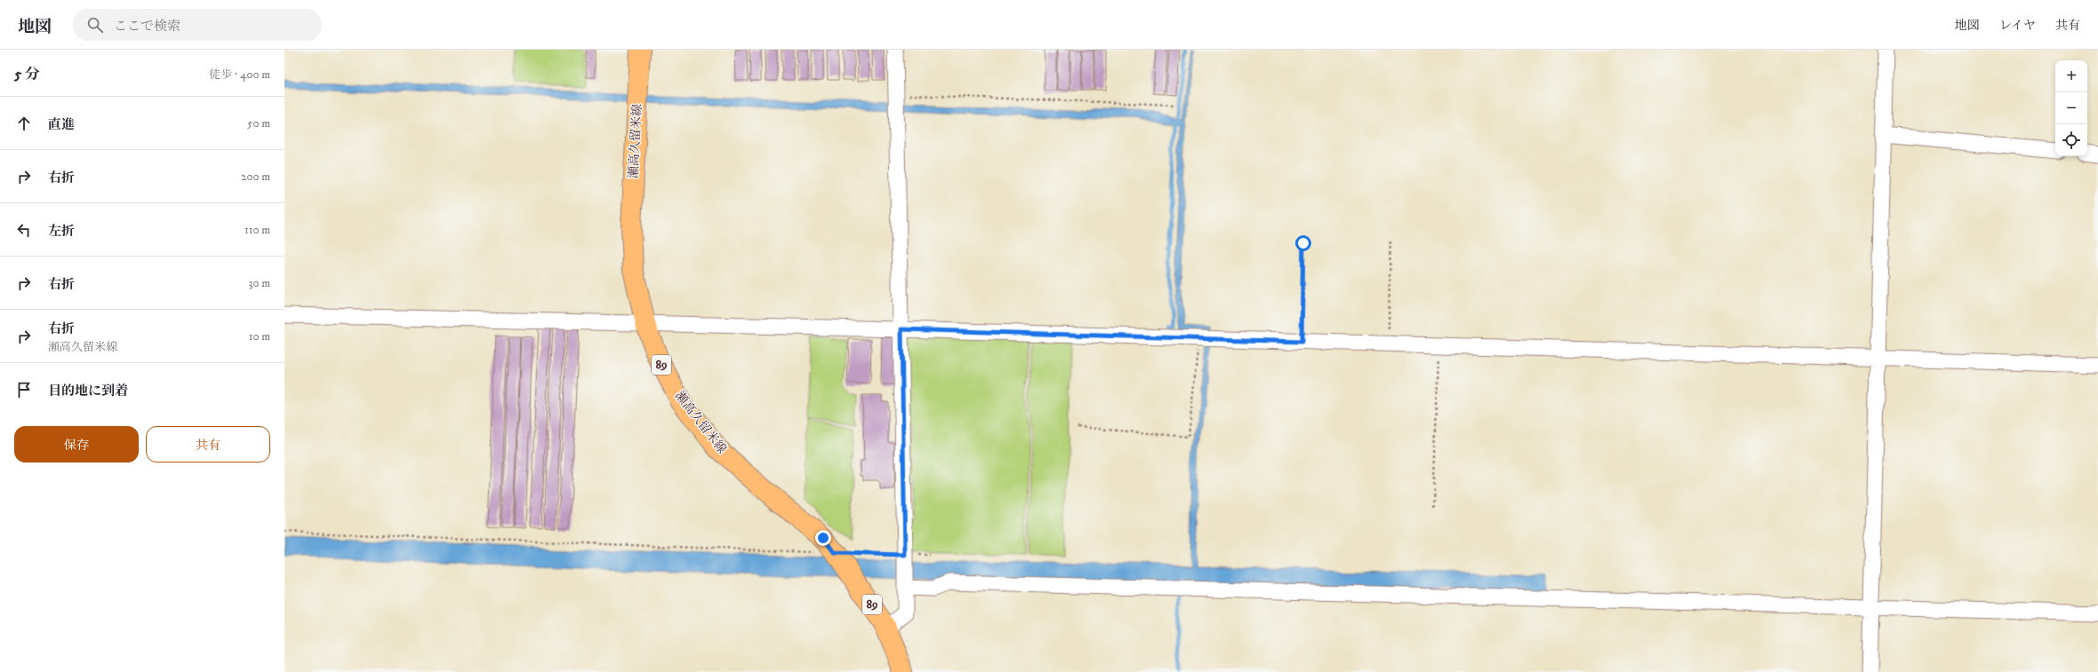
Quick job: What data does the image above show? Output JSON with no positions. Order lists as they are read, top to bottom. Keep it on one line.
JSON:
{"streets":{"main road":["瀬高久留米線","89"]},"page":{"header":"地図","search":"ここで検索","nav":["地図","レイヤ","共有"],"heading":["5 分","徒歩 · 400 m"],"map_buttons":["+","−"],"list":[["直進","50 m"],["右折","200 m"],["左折","110 m"],["右折","30 m"],["右折","瀬高久留米線","10 m"],"目的地に到着"],"buttons":["保存","共有"]}}
